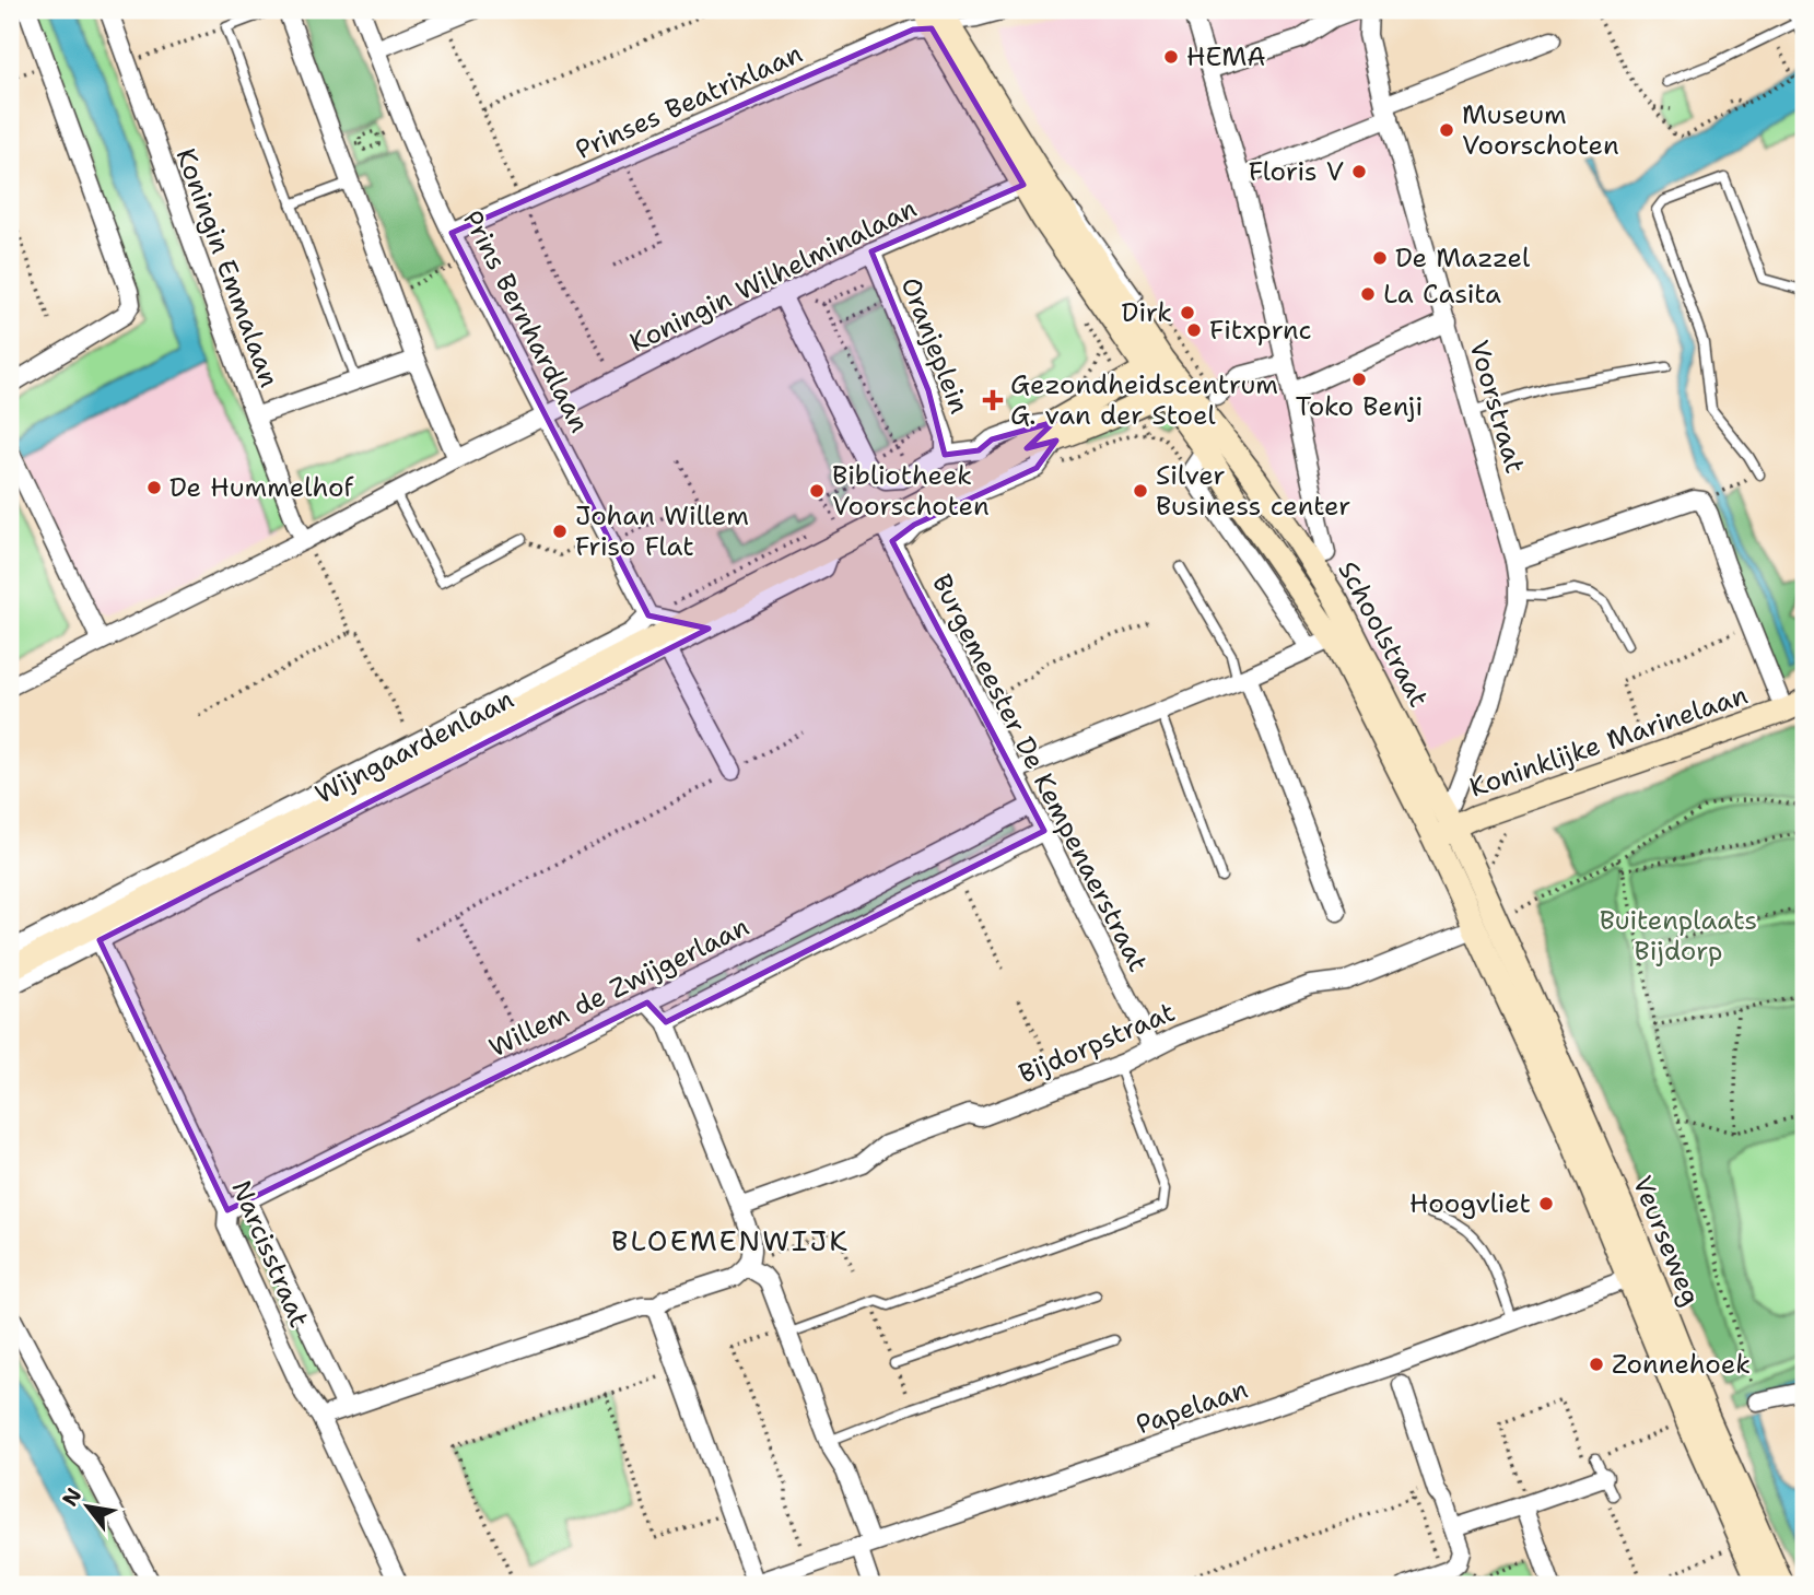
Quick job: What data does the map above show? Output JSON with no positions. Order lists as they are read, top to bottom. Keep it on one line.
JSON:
{"streets":{"main road":["Schoolstraat","Koninklijke Marinelaan","Wijngaardenlaan","Veurseweg"],"street":["Prinses Beatrixlaan","Koningin Emmalaan","Koningin Wilhelminalaan","Prins Bernhardlaan","Oranjeplein","Voorstraat","Burgemeester De Kempenaerstraat","Willem de Zwijgerlaan","Bijdorpstraat","Narcisstraat","Papelaan"]},"crossings":[["Prinses Beatrixlaan","Prins Bernhardlaan"],["Koningin Emmalaan","Koningin Wilhelminalaan"],["Koningin Wilhelminalaan","Prins Bernhardlaan"],["Koningin Wilhelminalaan","Oranjeplein"],["Prins Bernhardlaan","Wijngaardenlaan"],["Oranjeplein","Wijngaardenlaan"],["Voorstraat","Schoolstraat"],["Voorstraat","Koninklijke Marinelaan"],["Schoolstraat","Koninklijke Marinelaan"],["Schoolstraat","Wijngaardenlaan"],["Schoolstraat","Bijdorpstraat"],["Schoolstraat","Veurseweg"],["Wijngaardenlaan","Burgemeester De Kempenaerstraat"],["Wijngaardenlaan","Narcisstraat"],["Burgemeester De Kempenaerstraat","Willem de Zwijgerlaan"],["Burgemeester De Kempenaerstraat","Bijdorpstraat"],["Willem de Zwijgerlaan","Narcisstraat"],["Bijdorpstraat","Veurseweg"],["Veurseweg","Papelaan"]],"districts":["BLOEMENWIJK"],"parks":["Buitenplaats Bijdorp"],"places":{"other":["HEMA","Museum Voorschoten","Floris V","De Mazzel","La Casita","Dirk","Fitxprnc","Toko Benji","De Hummelhof","Bibliotheek Voorschoten","Silver Business center","Johan Willem Friso Flat","Hoogvliet","Zonnehoek"],"health":["Gezondheidscentrum G. van der Stoel"]},"north":"top left"}
